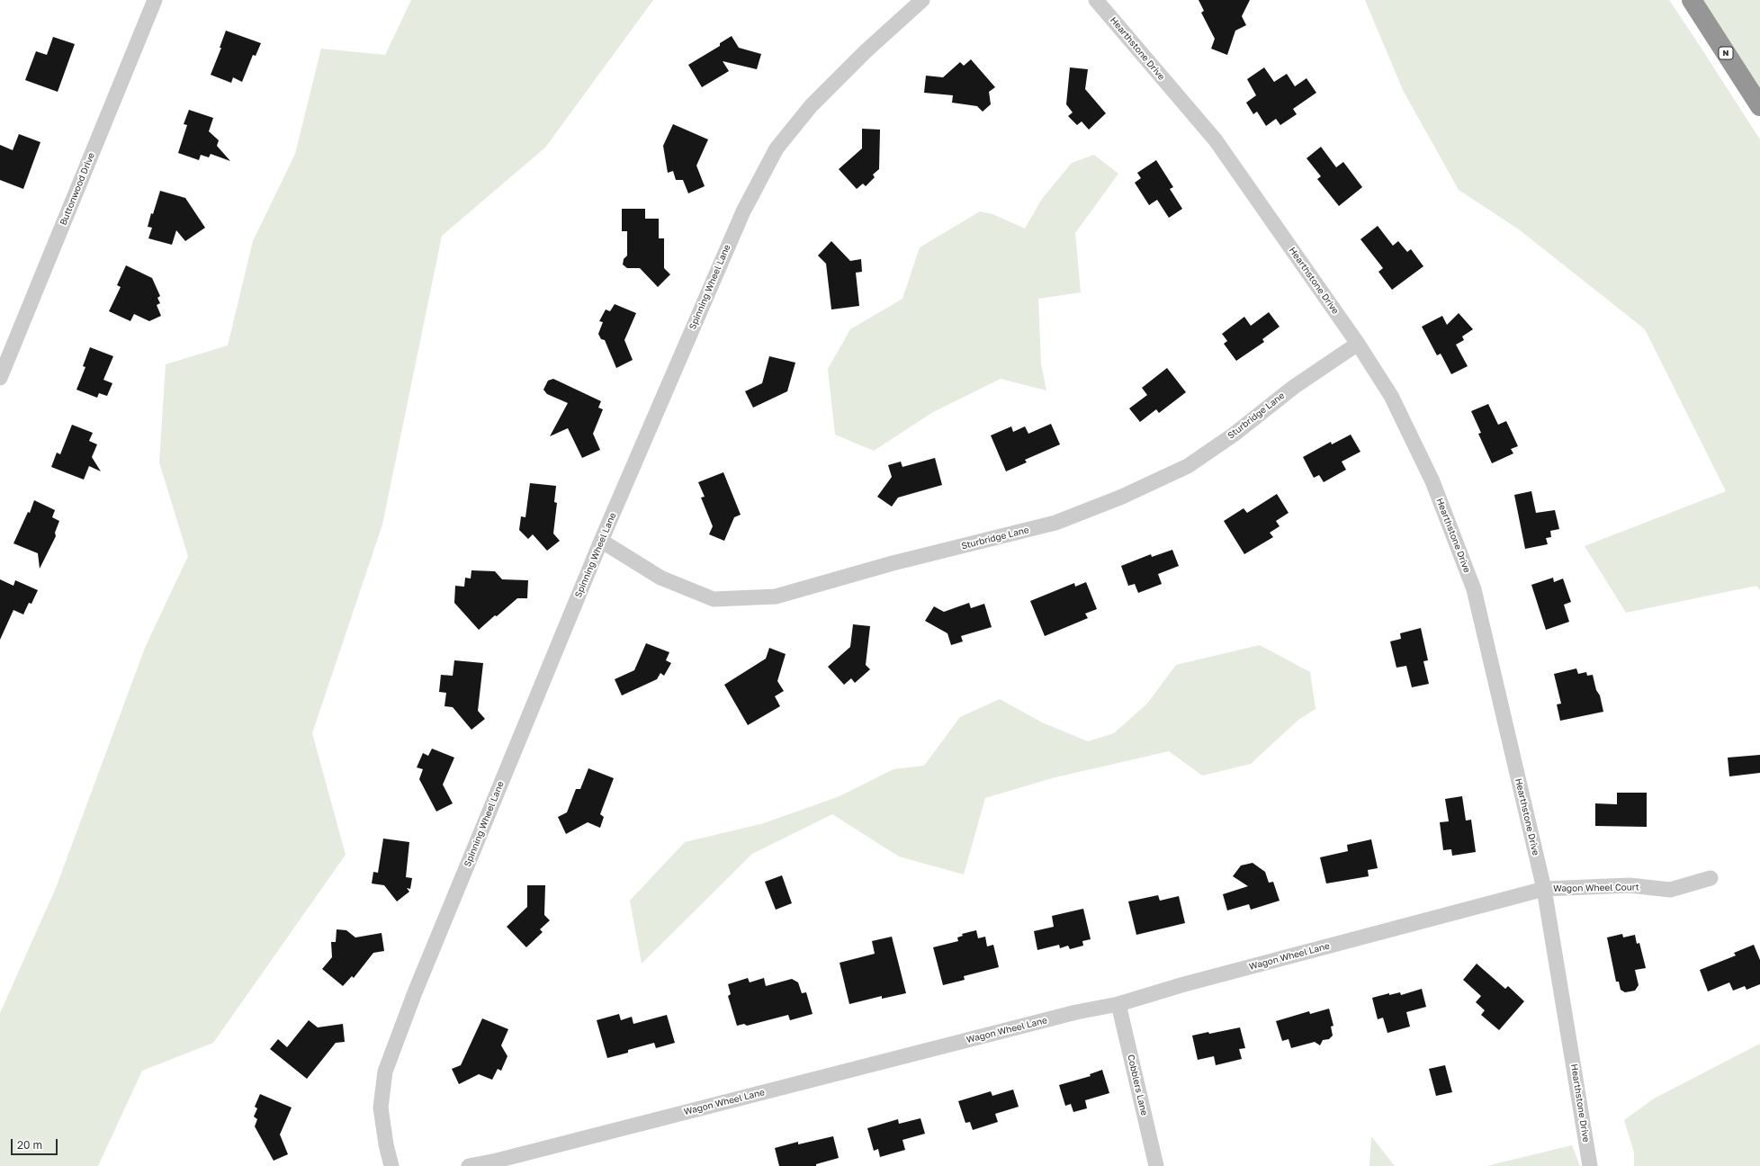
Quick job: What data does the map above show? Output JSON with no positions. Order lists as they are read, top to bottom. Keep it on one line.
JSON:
{"streets":{"highway":["N"],"street":["Hearthstone Drive","Buttonwood Drive","Spinning Wheel Lane","Sturbridge Lane","Wagon Wheel Court","Wagon Wheel Lane","Cobblers Lane"]},"crossings":[["Hearthstone Drive","Sturbridge Lane"],["Hearthstone Drive","Wagon Wheel Court"],["Hearthstone Drive","Wagon Wheel Lane"],["Spinning Wheel Lane","Sturbridge Lane"],["Wagon Wheel Court","Wagon Wheel Lane"],["Wagon Wheel Lane","Cobblers Lane"]],"scale_bar":"20 m"}
